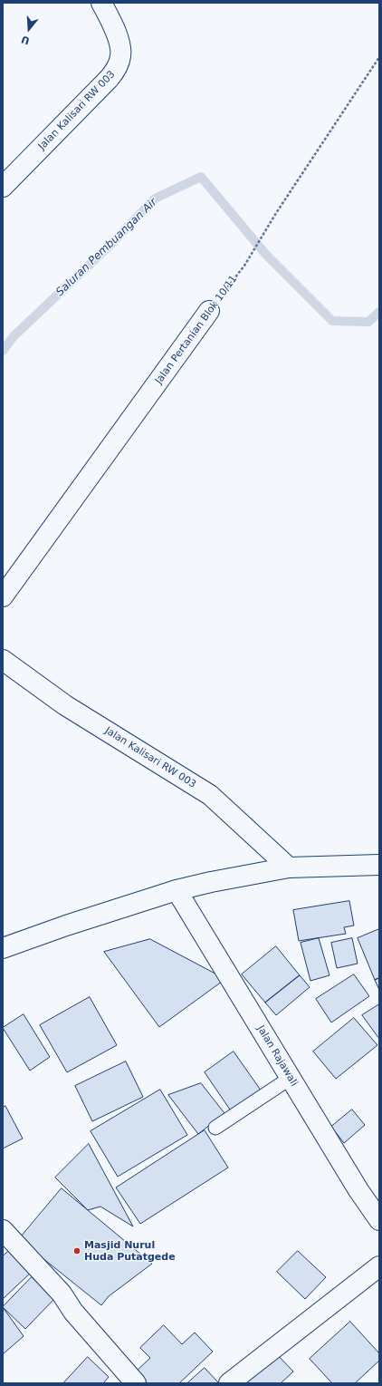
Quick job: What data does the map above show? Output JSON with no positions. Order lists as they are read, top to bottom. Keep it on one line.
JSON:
{"streets":{"street":["Jalan Kalisari RW 003","Jalan Pertanian Blok 10/11","Jalan Rajawali"]},"water":["Saluran Pembuangan Air"],"places":["Masjid Nurul Huda Putatgede"],"north":"bottom"}
